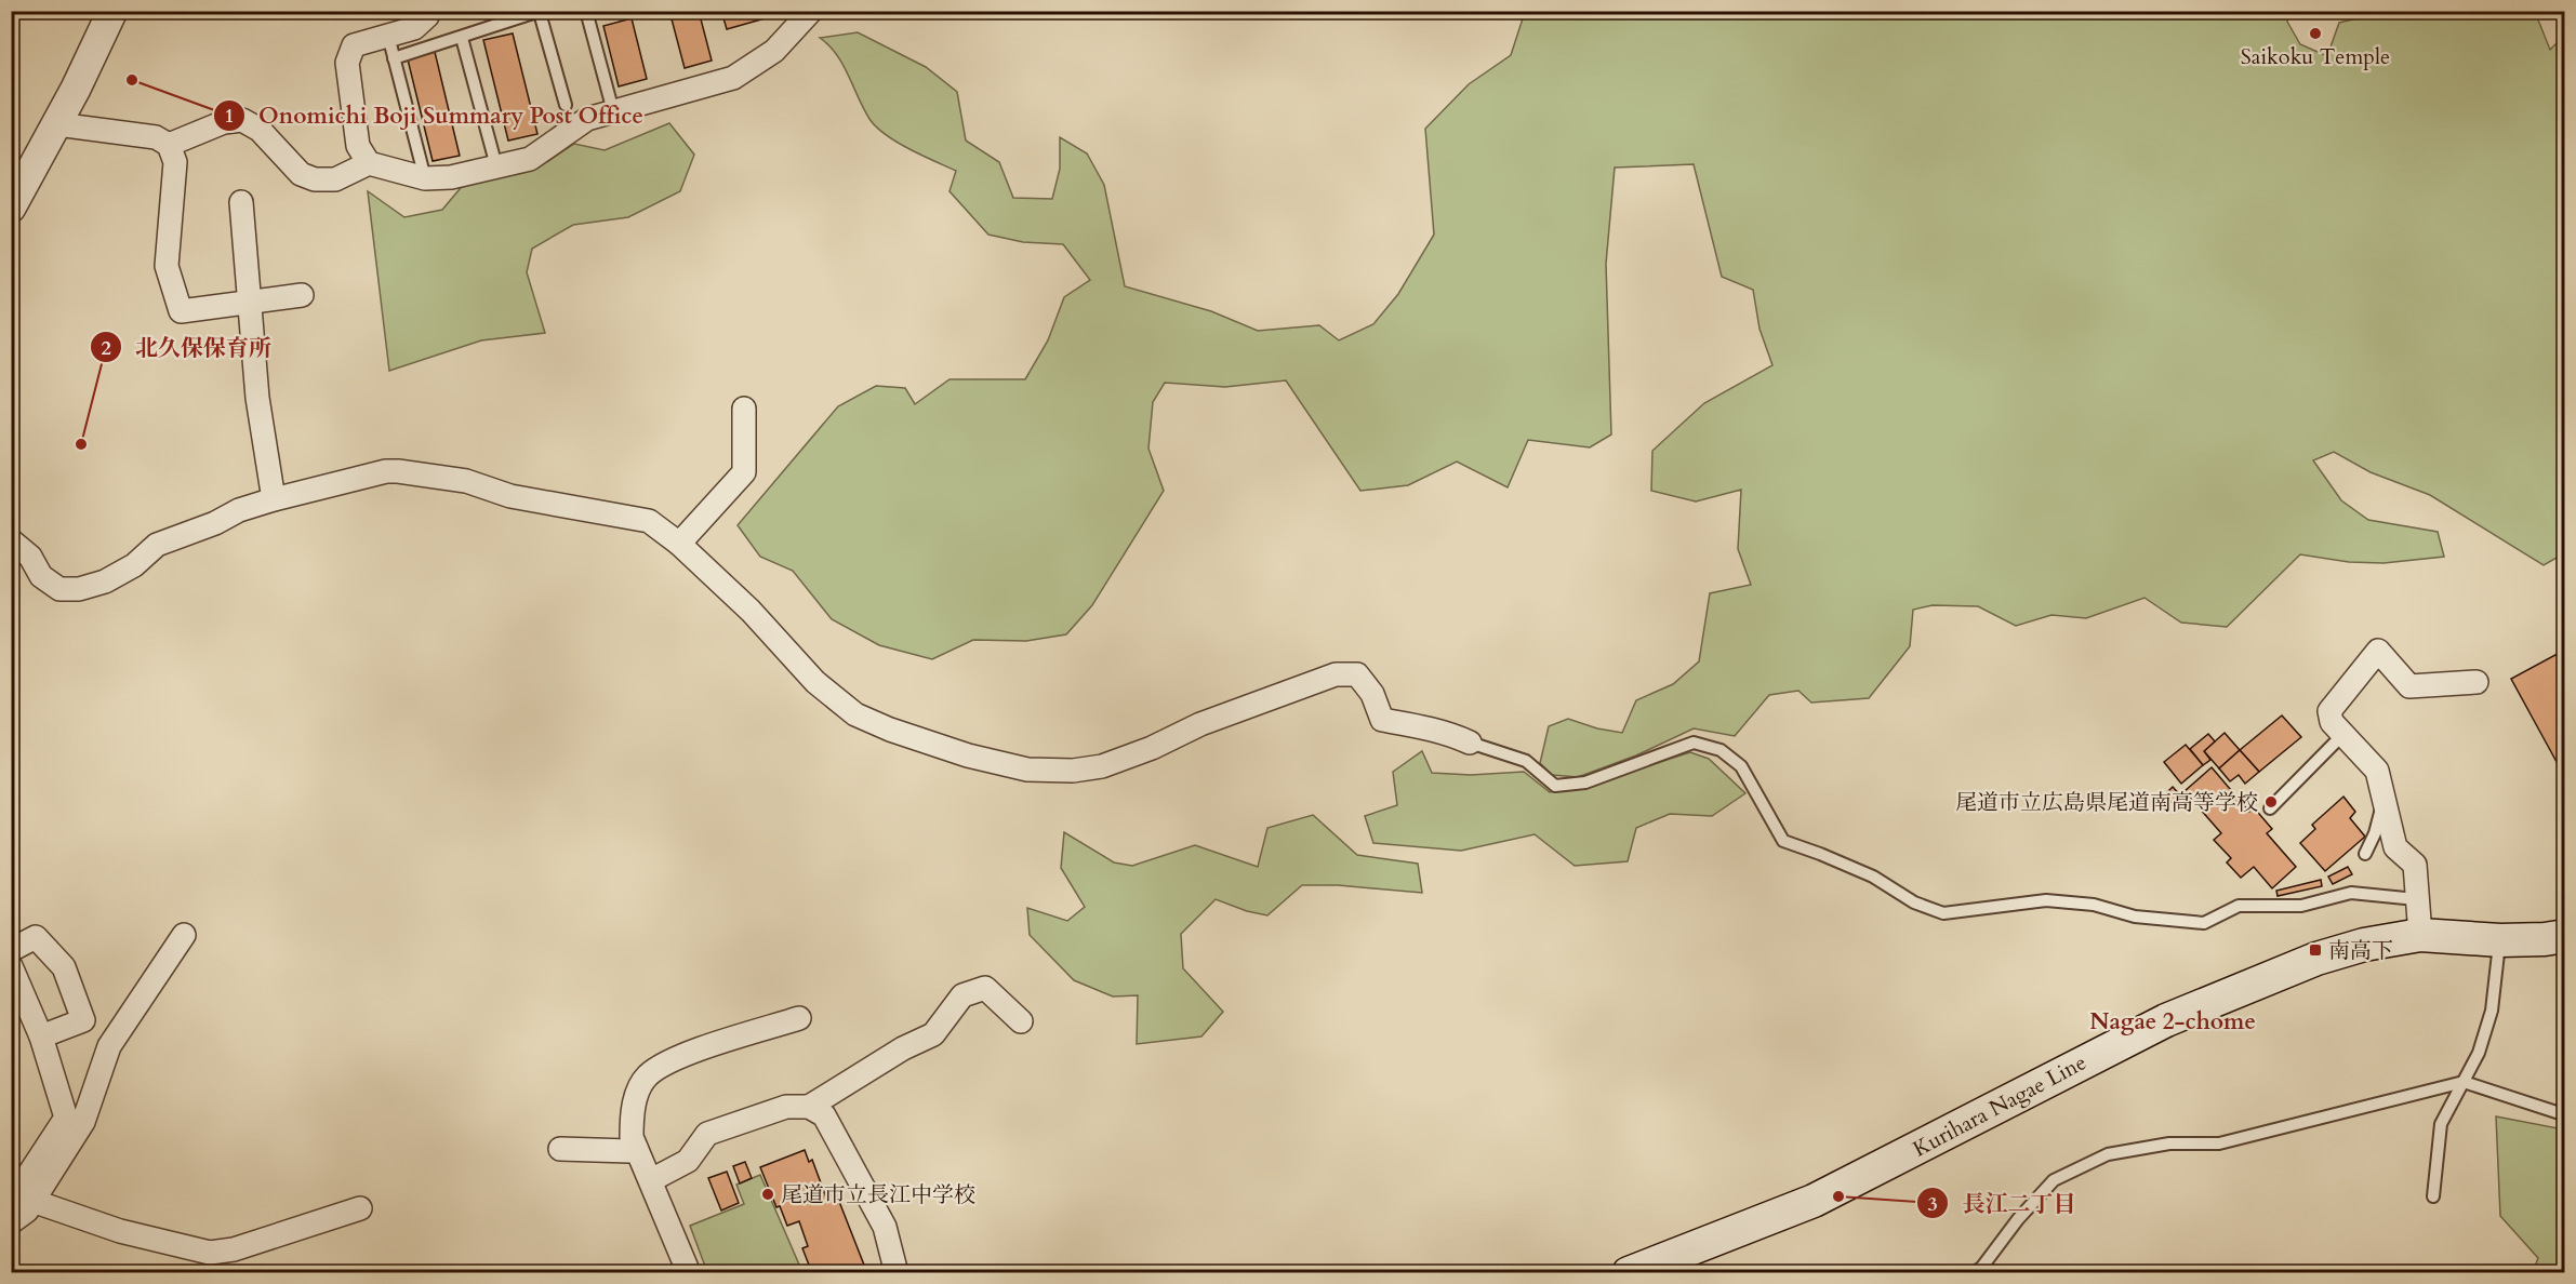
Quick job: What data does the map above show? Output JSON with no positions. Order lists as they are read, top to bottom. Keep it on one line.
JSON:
{"streets":{"main road":["Kurihara Nagae Line"]},"districts":["Nagae 2-chome"],"places":{"other":["Saikoku Temple","Onomichi Boji Summary Post Office","北久保保育所","尾道市立広島県尾道南高等学校","尾道市立長江中学校","長江二丁目"],"transit":["南高下"]}}
